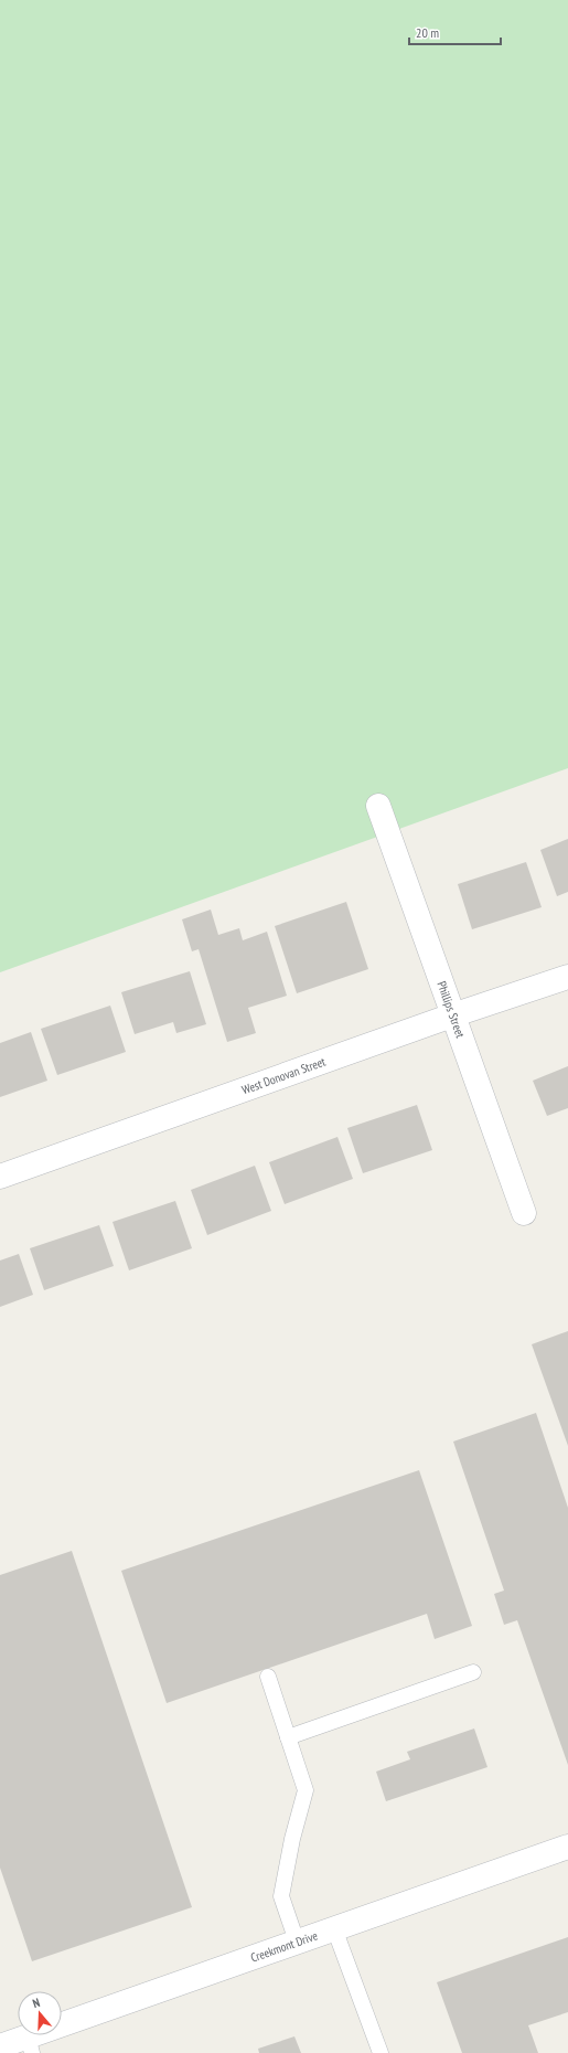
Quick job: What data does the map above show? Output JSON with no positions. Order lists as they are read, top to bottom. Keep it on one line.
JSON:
{"streets":{"street":["Phillips Street","West Donovan Street","Creekmont Drive"]},"crossings":[["Phillips Street","West Donovan Street"]],"scale_bar":"20 m","north":"top"}
